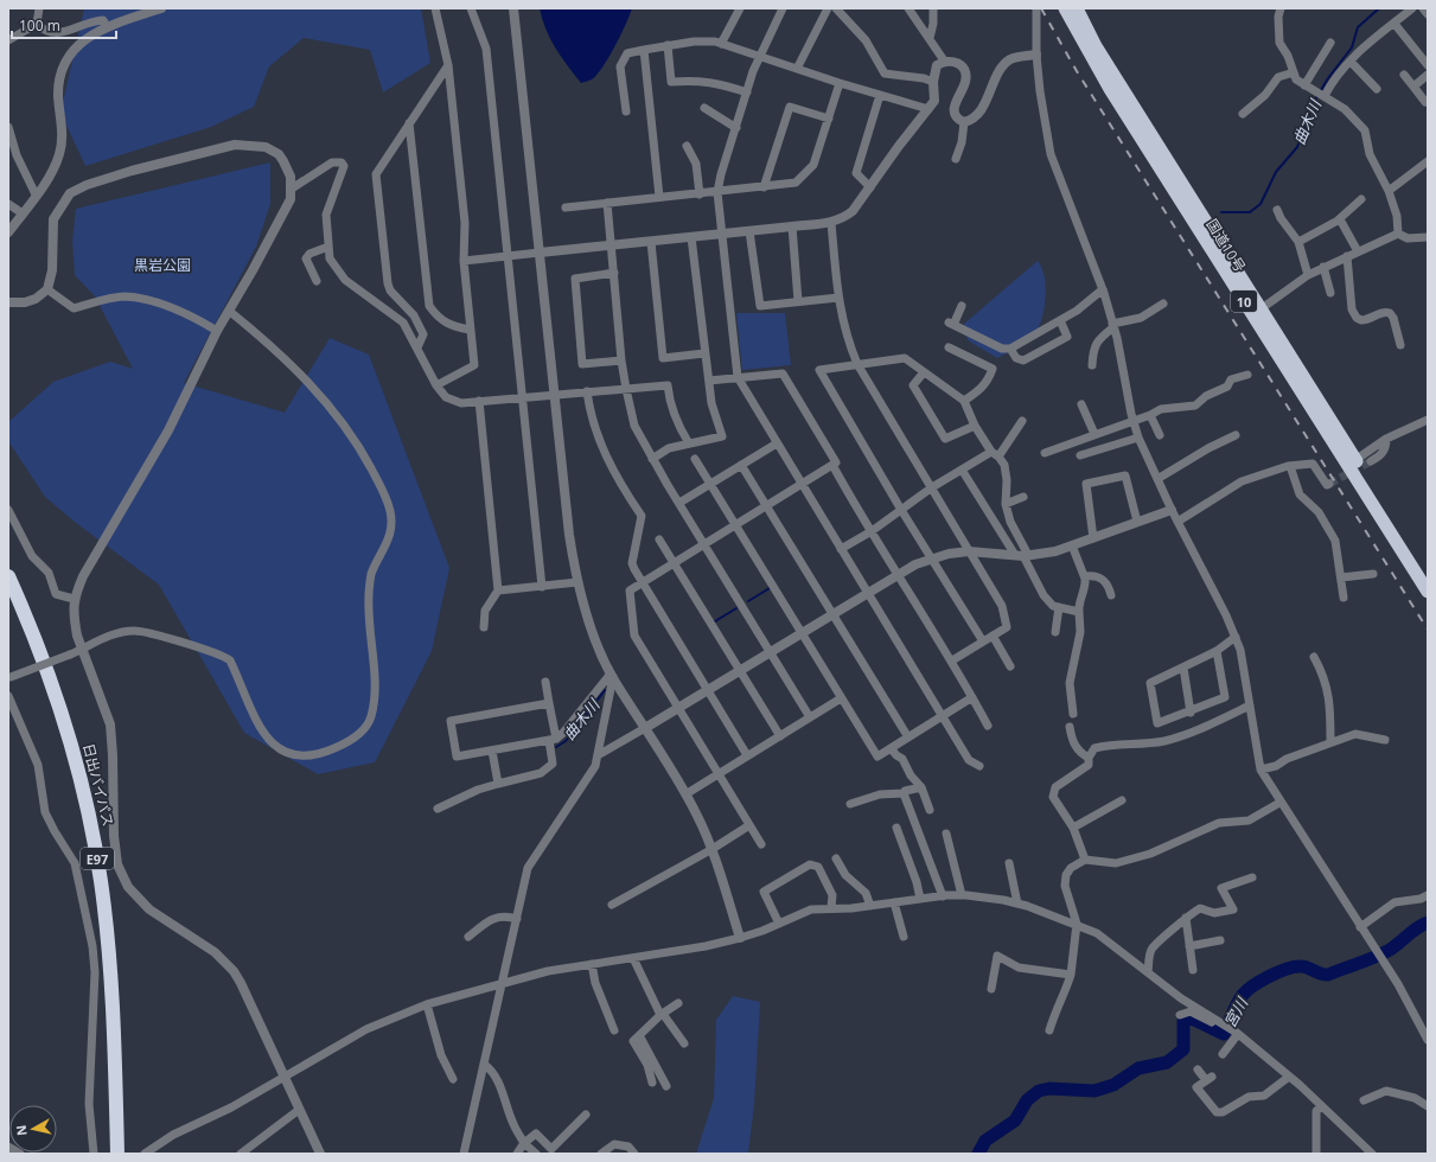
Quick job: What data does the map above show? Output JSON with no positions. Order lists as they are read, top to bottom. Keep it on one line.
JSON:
{"streets":{"highway":["国道10号","10","日出バイパス","E97"]},"water":["曲木川","宮川"],"parks":["黒岩公園"],"scale_bar":"100 m","north":"left"}
